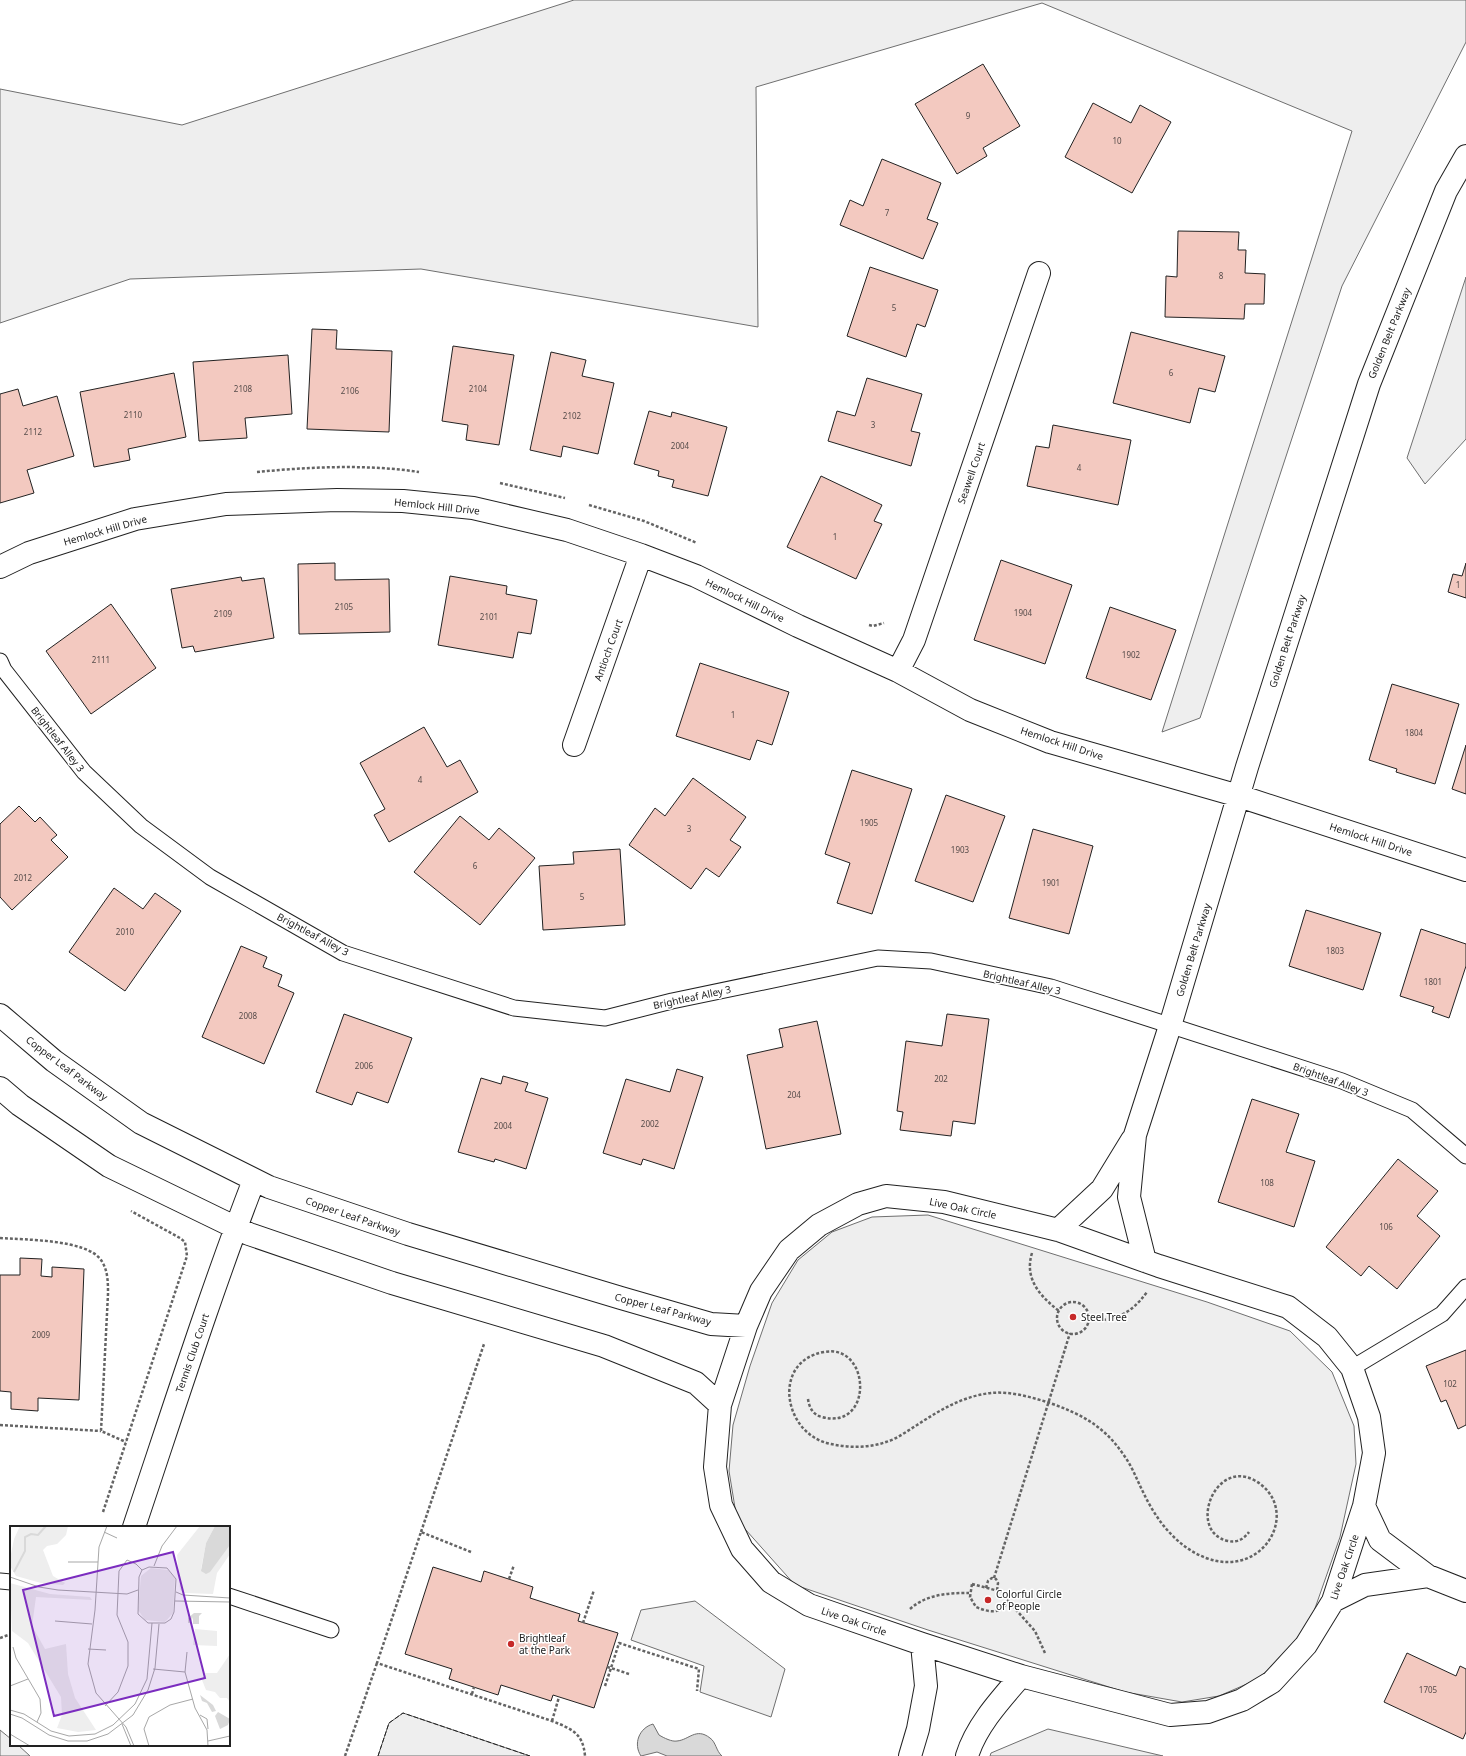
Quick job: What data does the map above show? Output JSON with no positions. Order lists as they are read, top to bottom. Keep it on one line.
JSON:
{"streets":{"street":["Golden Belt Parkway","Seawell Court","Hemlock Hill Drive","Antioch Court","Copper Leaf Parkway","Live Oak Circle","Tennis Club Court"],"lane":["Brightleaf Alley 3"]},"crossings":[["Golden Belt Parkway","Hemlock Hill Drive"],["Golden Belt Parkway","Brightleaf Alley 3"],["Golden Belt Parkway","Live Oak Circle"],["Seawell Court","Hemlock Hill Drive"],["Hemlock Hill Drive","Antioch Court"],["Copper Leaf Parkway","Live Oak Circle"],["Copper Leaf Parkway","Tennis Club Court"]],"places":["Steel Tree","Colorful Circle of People","Brightleaf at the Park"],"house_numbers":["9","10","7","8","5","6","2108","2104","2106","2110","2102","3","2112","2004","4","1","1","2105","1904","2109","2101","1902","2111","1","1804","4","1905","3","1903","6","2012","1901","5","2010","1803","1801","2008","2006","202","204","2002","2004","108","106","2009","102","1705"]}
